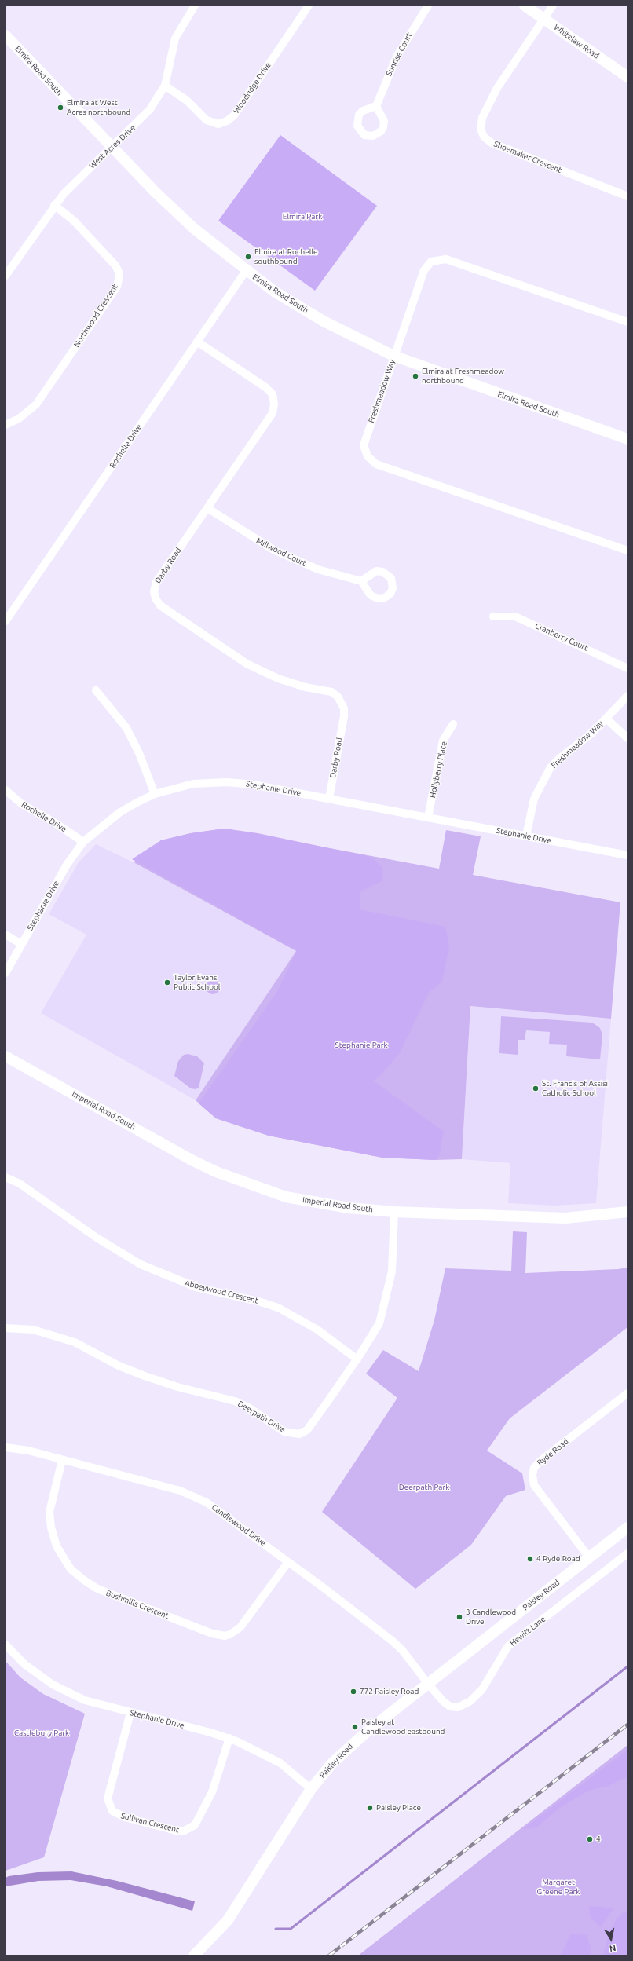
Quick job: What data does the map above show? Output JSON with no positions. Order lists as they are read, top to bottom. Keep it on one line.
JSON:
{"streets":{"street":["Whitelaw Road","Sunrise Court","Elmira Road South","Woodridge Drive","West Acres Drive","Shoemaker Crescent","Northwood Crescent","Freshmeadow Way","Rochelle Drive","Millwood Court","Darby Road","Cranberry Court","Hollyberry Place","Stephanie Drive","Imperial Road South","Abbeywood Crescent","Deerpath Drive","Ryde Road","Candlewood Drive","Paisley Road","Bushmills Crescent","Hewitt Lane","Sullivan Crescent"]},"crossings":[["Whitelaw Road","Shoemaker Crescent"],["Elmira Road South","West Acres Drive"],["Elmira Road South","Freshmeadow Way"],["Elmira Road South","Rochelle Drive"],["Woodridge Drive","West Acres Drive"],["West Acres Drive","Northwood Crescent"],["Freshmeadow Way","Stephanie Drive"],["Rochelle Drive","Darby Road"],["Rochelle Drive","Stephanie Drive"],["Millwood Court","Darby Road"],["Darby Road","Stephanie Drive"],["Hollyberry Place","Stephanie Drive"],["Stephanie Drive","Paisley Road"],["Stephanie Drive","Sullivan Crescent"],["Imperial Road South","Deerpath Drive"],["Abbeywood Crescent","Deerpath Drive"],["Ryde Road","Paisley Road"],["Candlewood Drive","Paisley Road"],["Candlewood Drive","Bushmills Crescent"],["Candlewood Drive","Hewitt Lane"],["Paisley Road","Hewitt Lane"]],"parks":["Elmira Park","Stephanie Park","Deerpath Park","Castlebury Park","Margaret Greene Park"],"places":["Elmira at West Acres northbound","Elmira at Rochelle southbound","Elmira at Freshmeadow northbound","Taylor Evans Public School","St. Francis of Assisi Catholic School","4 Ryde Road","3 Candlewood Drive","772 Paisley Road","Paisley at Candlewood eastbound","Paisley Place","4"],"north":"bottom"}
